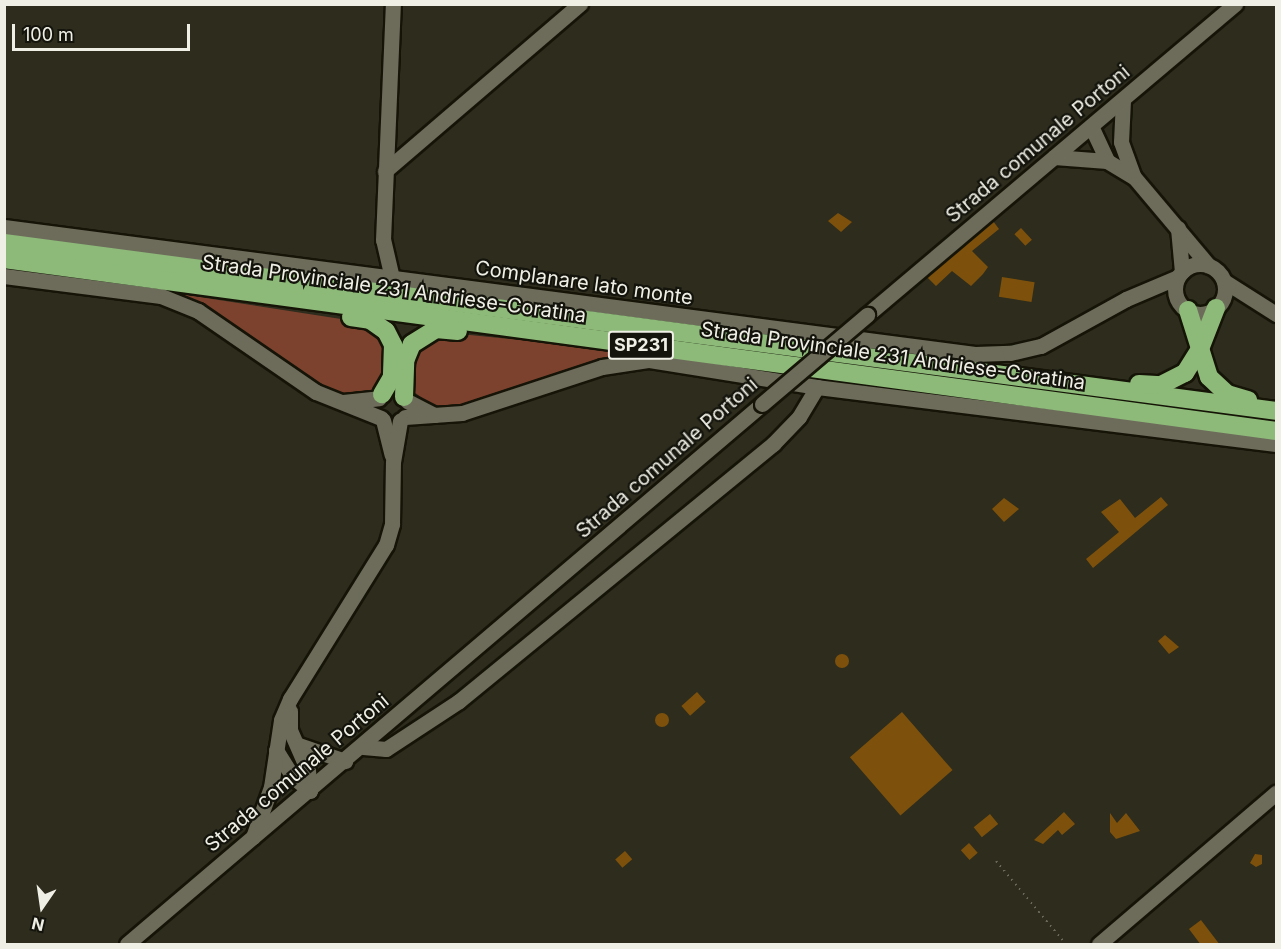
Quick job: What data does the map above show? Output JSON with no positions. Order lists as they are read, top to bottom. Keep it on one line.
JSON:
{"streets":{"highway":["Strada Provinciale 231 Andriese-Coratina","SP231"],"street":["Strada comunale Portoni","Complanare lato monte"]},"scale_bar":"100 m","north":"bottom"}
